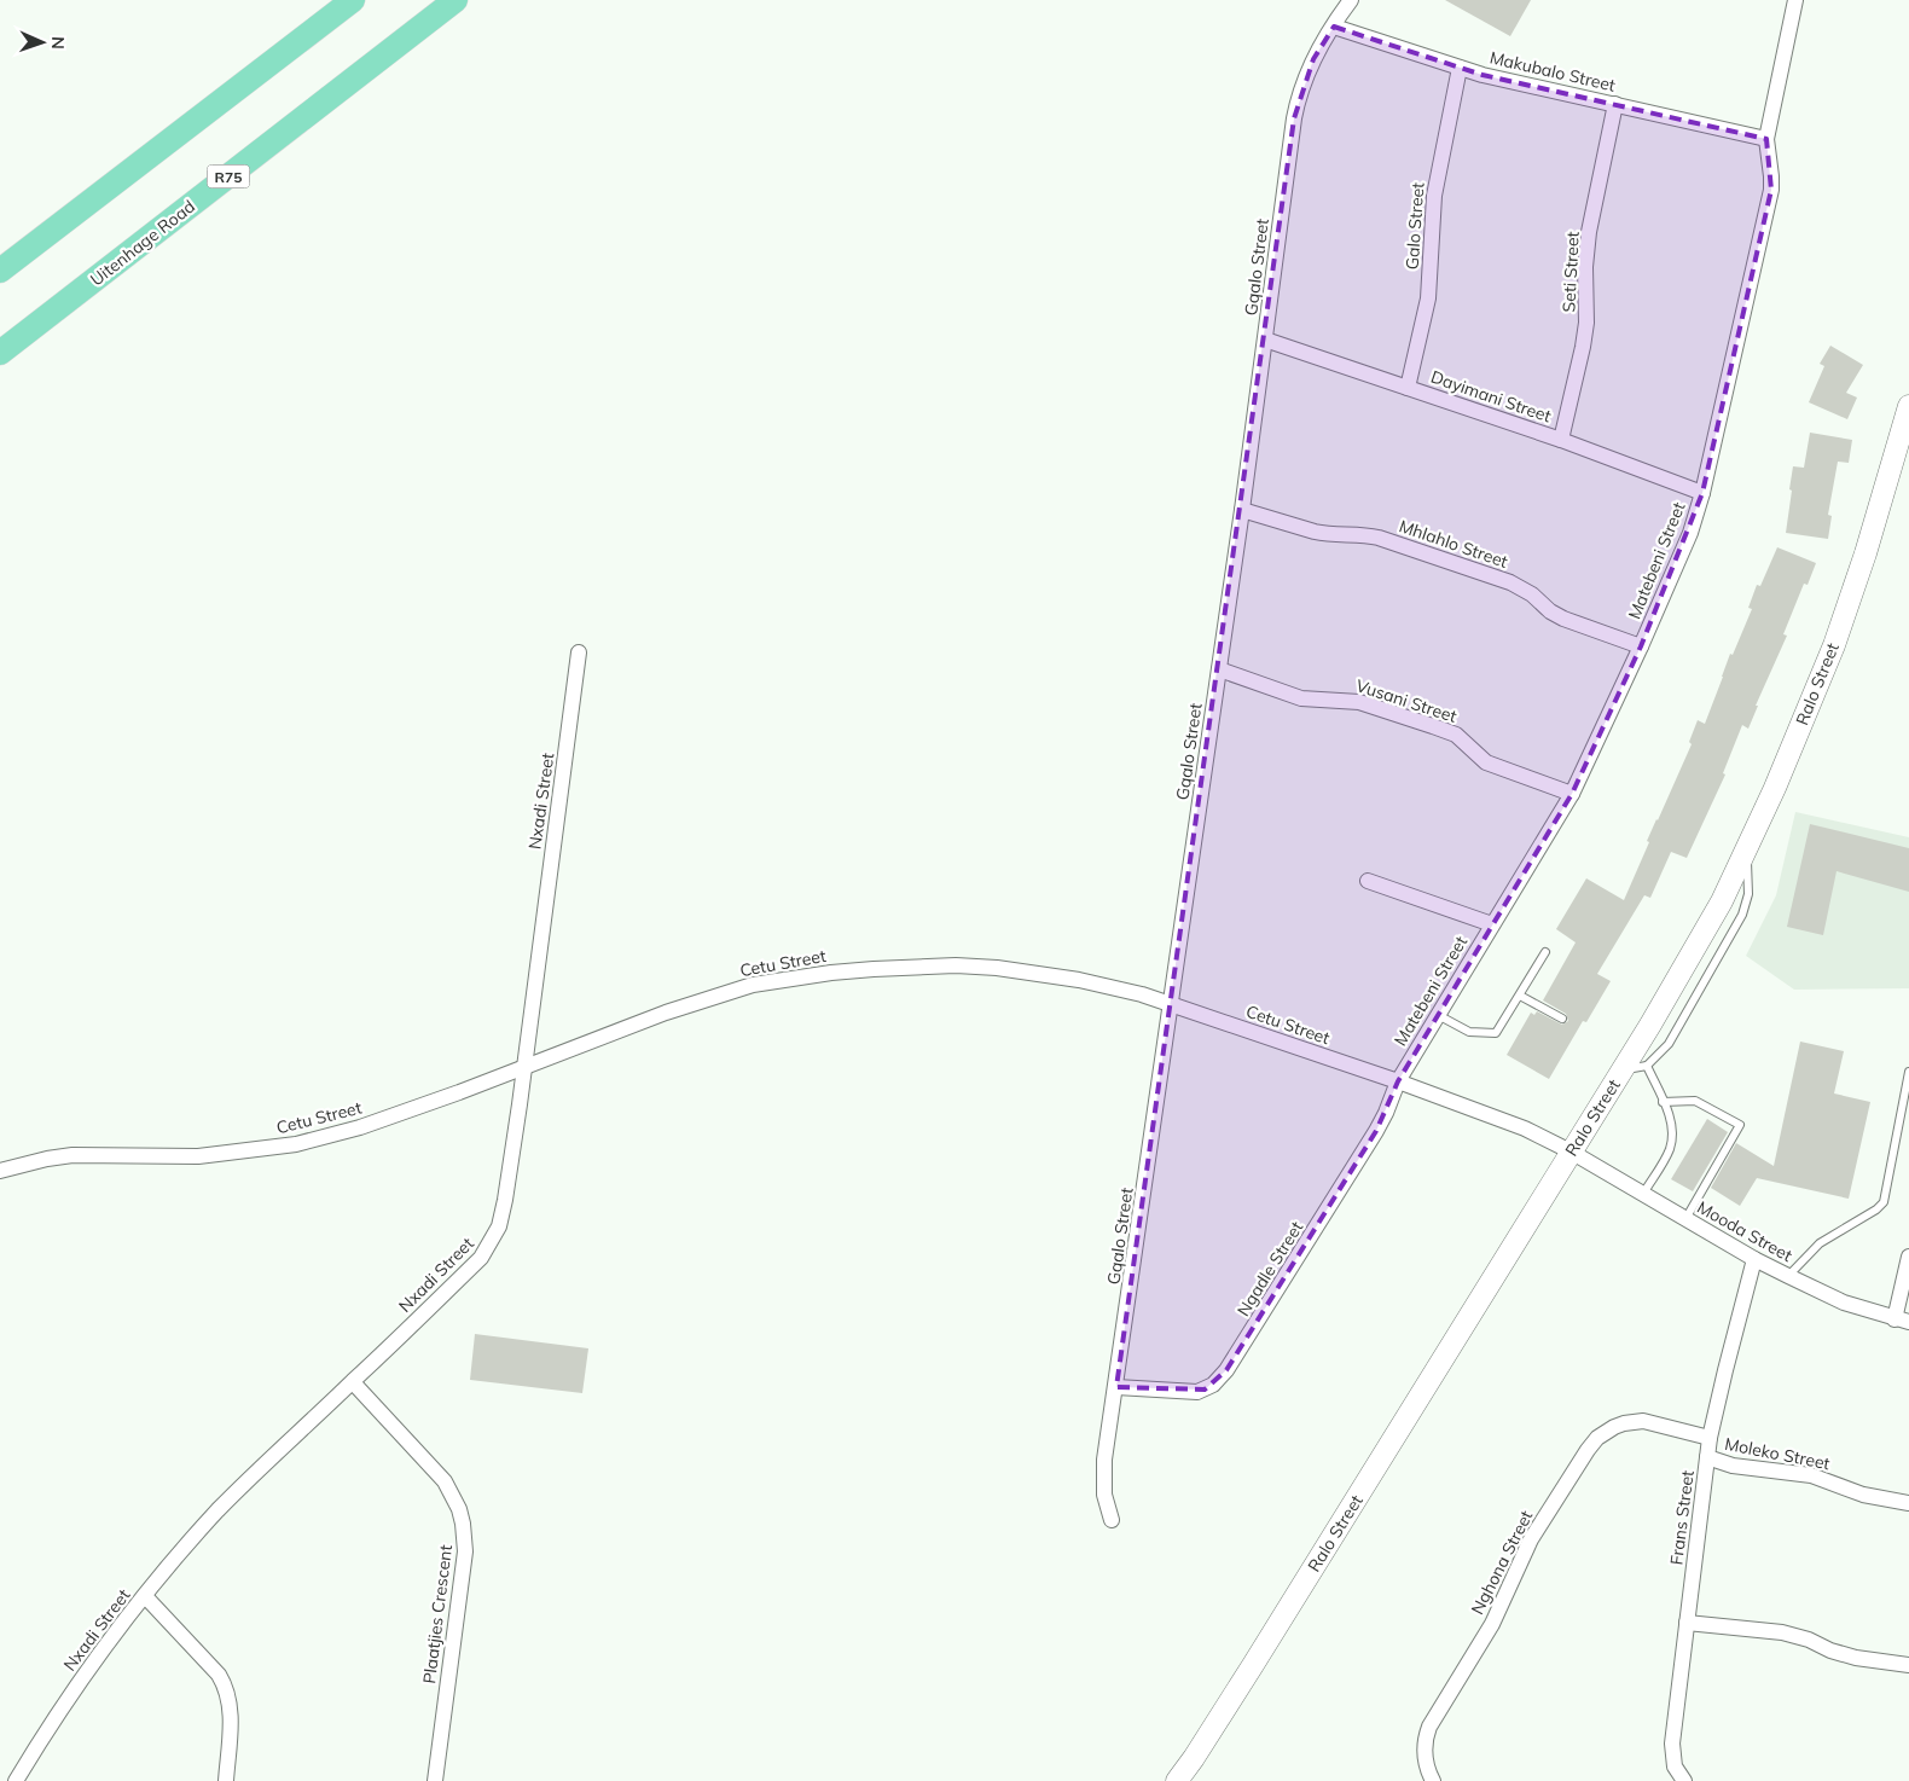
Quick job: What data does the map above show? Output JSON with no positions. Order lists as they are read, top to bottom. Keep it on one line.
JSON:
{"streets":{"main road":["R75","Uitenhage Road"],"street":["Makubalo Street","Galo Street","Gqalo Street","Seti Street","Dayimani Street","Mhlahlo Street","Matebeni Street","Ralo Street","Vusani Street","Nxadi Street","Cetu Street","Mooda Street","Ngadle Street","Moleko Street","Frans Street","Nghona Street","Plaatjies Crescent"]},"crossings":[["Makubalo Street","Galo Street"],["Makubalo Street","Gqalo Street"],["Makubalo Street","Seti Street"],["Makubalo Street","Matebeni Street"],["Galo Street","Dayimani Street"],["Gqalo Street","Dayimani Street"],["Gqalo Street","Mhlahlo Street"],["Gqalo Street","Vusani Street"],["Gqalo Street","Cetu Street"],["Gqalo Street","Ngadle Street"],["Seti Street","Dayimani Street"],["Dayimani Street","Matebeni Street"],["Mhlahlo Street","Matebeni Street"],["Matebeni Street","Vusani Street"],["Matebeni Street","Cetu Street"],["Matebeni Street","Ngadle Street"],["Ralo Street","Cetu Street"],["Ralo Street","Mooda Street"],["Nxadi Street","Cetu Street"],["Nxadi Street","Plaatjies Crescent"],["Cetu Street","Mooda Street"],["Cetu Street","Ngadle Street"],["Mooda Street","Frans Street"],["Moleko Street","Frans Street"],["Frans Street","Nghona Street"]],"north":"right"}
